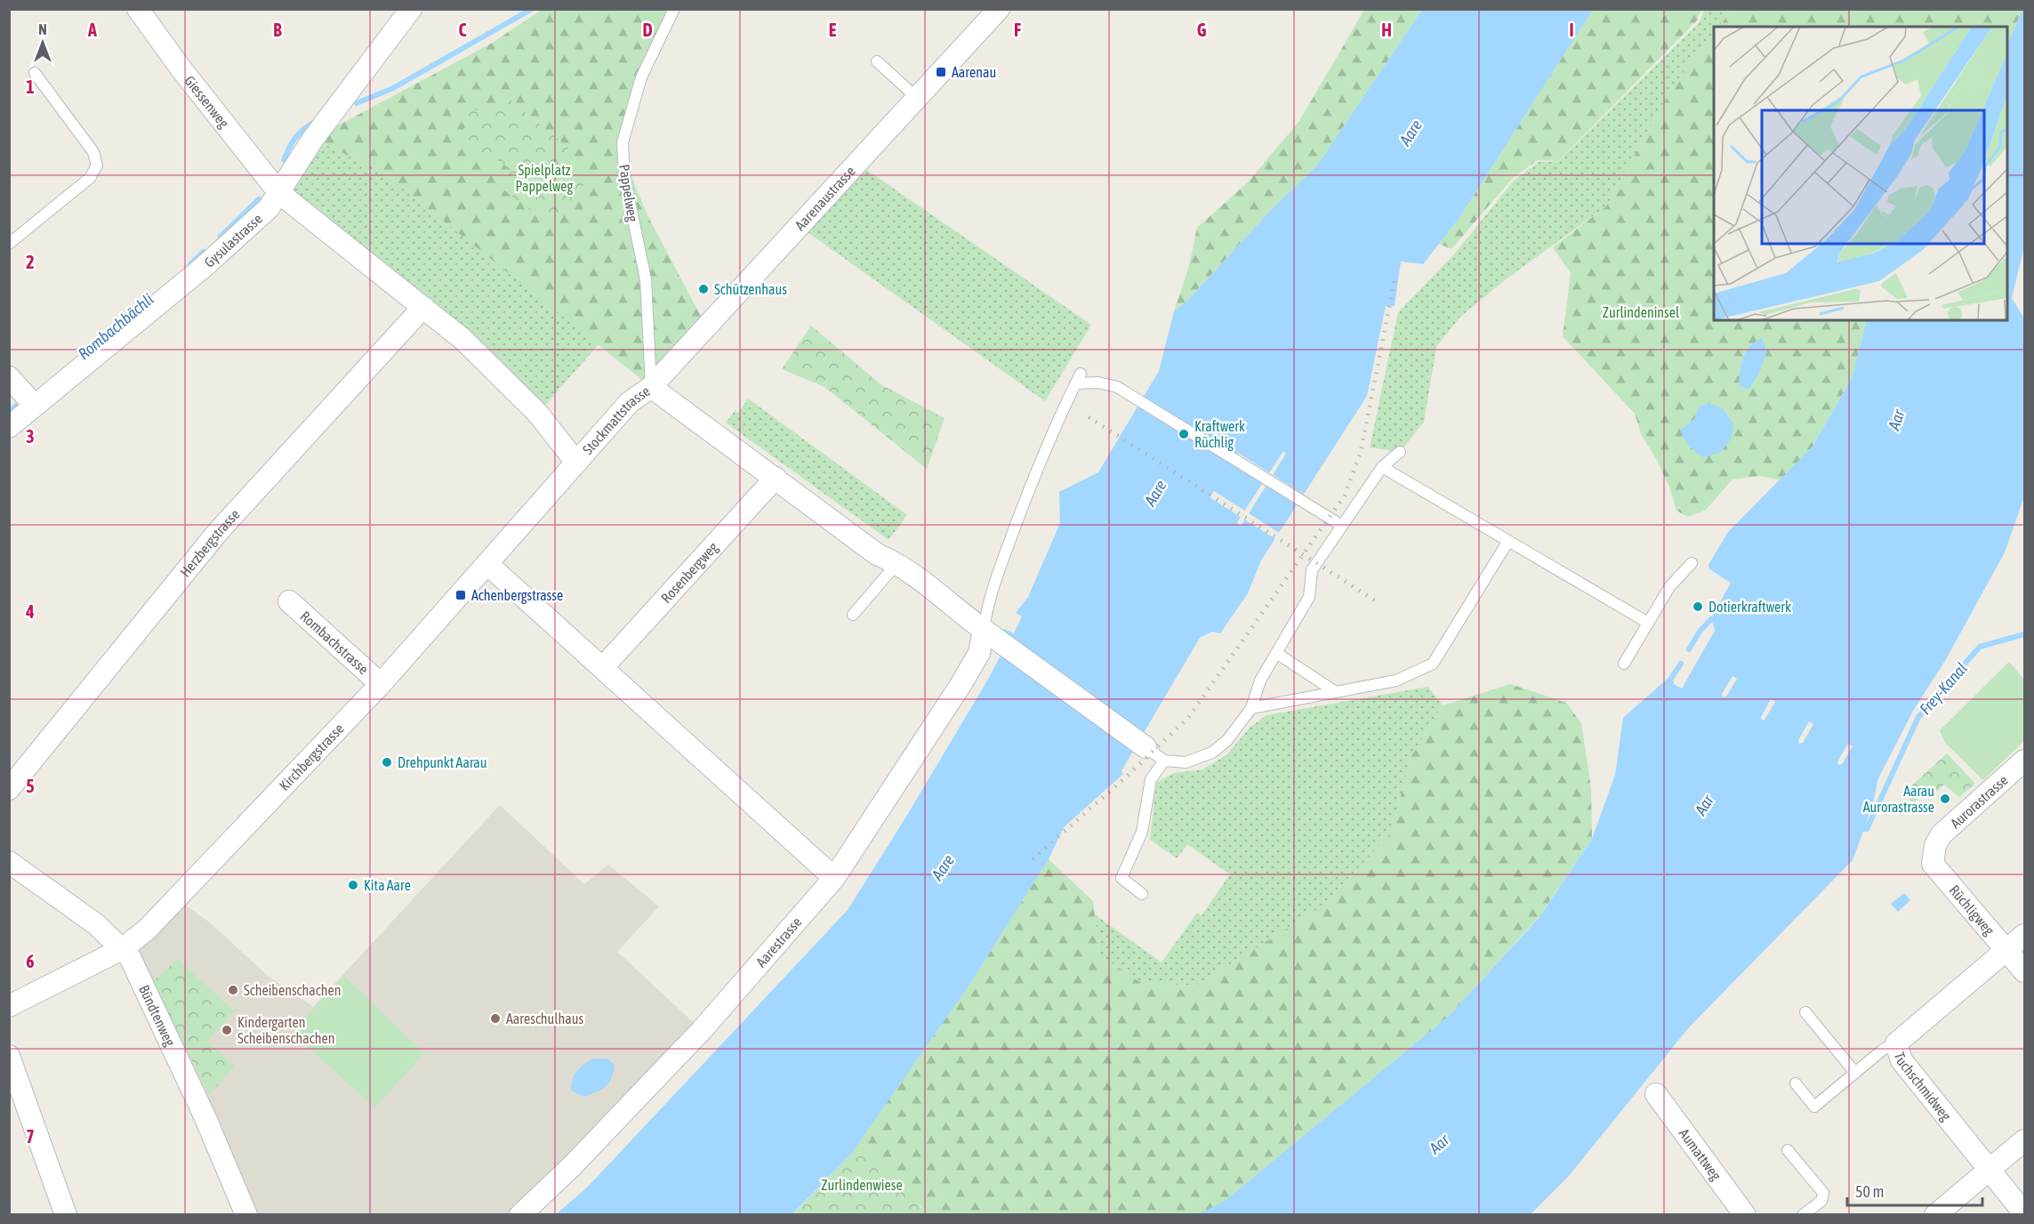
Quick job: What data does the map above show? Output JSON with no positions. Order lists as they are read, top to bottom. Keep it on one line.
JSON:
{"streets":{"street":["Giessenweg","Aarenaustrasse","Gysulastrasse","Stockmattstrasse","Herzbergstrasse","Rosenbergweg","Rombachstrasse","Kirchbergstrasse","Aurorastrasse","Rüchligweg","Aarestrasse","Bündtenweg","Tuchschmidweg","Aumattweg"],"lane":["Pappelweg"]},"crossings":[["Giessenweg","Gysulastrasse"],["Giessenweg","Stockmattstrasse"],["Pappelweg","Aarenaustrasse"],["Pappelweg","Stockmattstrasse"],["Aarenaustrasse","Stockmattstrasse"],["Gysulastrasse","Stockmattstrasse"],["Stockmattstrasse","Herzbergstrasse"],["Stockmattstrasse","Rosenbergweg"],["Stockmattstrasse","Kirchbergstrasse"],["Stockmattstrasse","Aarestrasse"],["Rombachstrasse","Kirchbergstrasse"],["Kirchbergstrasse","Bündtenweg"],["Aurorastrasse","Rüchligweg"],["Rüchligweg","Tuchschmidweg"]],"water":["Aare","Rombachbächli","Aar","Frey-Kanal"],"parks":["Spielplatz Pappelweg","Zurlindeninsel","Zurlindenwiese"],"places":{"transit":["Aarenau","Achenbergstrasse"],"other":["Schützenhaus","Kraftwerk Rüchlig","Dotierkraftwerk","Drehpunkt Aarau","Aarau Aurorastrasse","Kita Aare","Scheibenschachen","Aareschulhaus","Kindergarten Scheibenschachen"]},"scale_bar":"50 m","north":"top","grid":{"columns":["A","B","C","D","E","F","G","H","I"],"rows":["1","2","3","4","5","6","7"]}}
